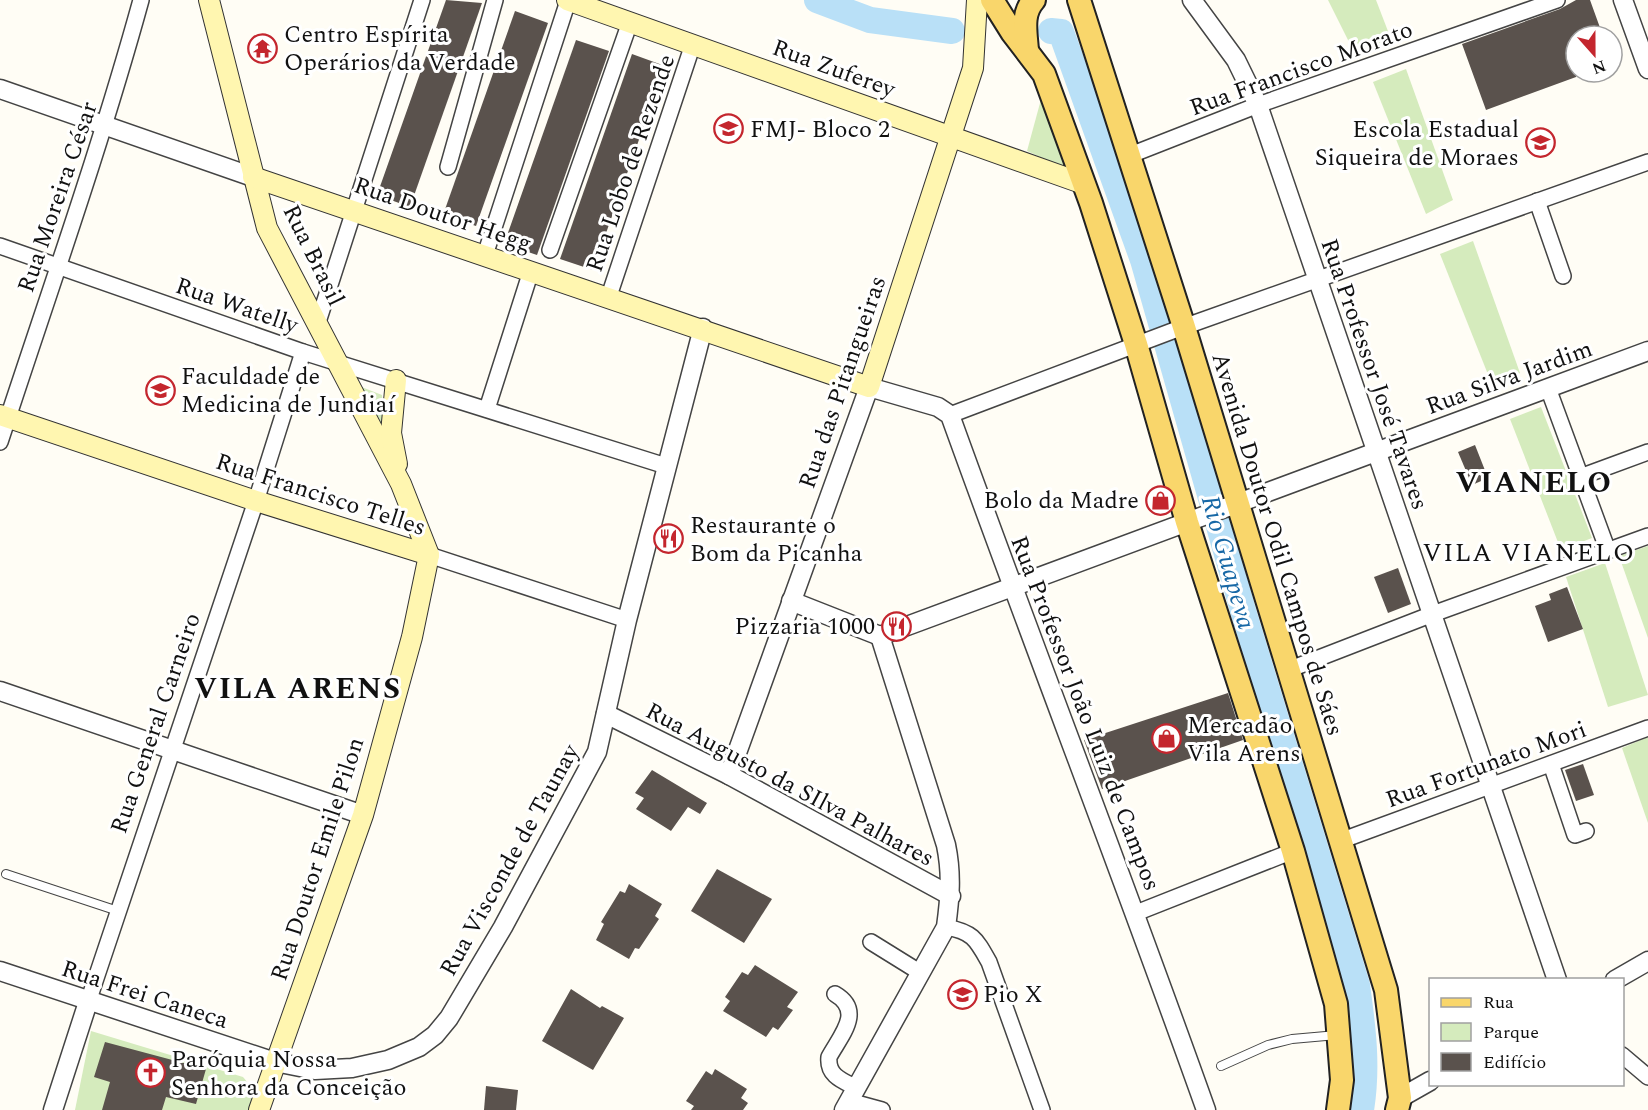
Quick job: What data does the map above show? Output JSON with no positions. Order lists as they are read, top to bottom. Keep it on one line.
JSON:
{"streets":{"main road":["Rua Zuferey","Rua Doutor Hegg","Rua Brasil","Rua das Pitangueiras","Rua Francisco Telles","Avenida Doutor Odil Campos de Sáes","Rua Doutor Emile Pilon"],"street":["Rua Francisco Morato","Rua Lobo de Rezende","Rua Moreira César","Rua Watelly","Rua Professor José Tavares","Rua Silva Jardim","Rua Professor João Luiz de Campos","Rua General Carneiro","Rua Fortunato Mori","Rua Augusto da SIlva Palhares","Rua Visconde de Taunay","Rua Frei Caneca"]},"crossings":[["Rua Zuferey","Rua Lobo de Rezende"],["Rua Zuferey","Rua das Pitangueiras"],["Rua Francisco Morato","Rua Professor José Tavares"],["Rua Francisco Morato","Avenida Doutor Odil Campos de Sáes"],["Rua Lobo de Rezende","Rua Doutor Hegg"],["Rua Moreira César","Rua Doutor Hegg"],["Rua Moreira César","Rua Watelly"],["Rua Moreira César","Rua Francisco Telles"],["Rua Doutor Hegg","Rua Brasil"],["Rua Doutor Hegg","Rua das Pitangueiras"],["Rua Doutor Hegg","Rua Visconde de Taunay"],["Rua Brasil","Rua Watelly"],["Rua Watelly","Rua General Carneiro"],["Rua Watelly","Rua Visconde de Taunay"],["Rua Professor José Tavares","Rua Silva Jardim"],["Rua Professor José Tavares","Rua Fortunato Mori"],["Rua Silva Jardim","Avenida Doutor Odil Campos de Sáes"],["Rua Silva Jardim","Rua Professor João Luiz de Campos"],["Rua das Pitangueiras","Rua Augusto da SIlva Palhares"],["Rua Francisco Telles","Rua General Carneiro"],["Rua Francisco Telles","Rua Doutor Emile Pilon"],["Rua Francisco Telles","Rua Visconde de Taunay"],["Avenida Doutor Odil Campos de Sáes","Rua Fortunato Mori"],["Rua General Carneiro","Rua Frei Caneca"],["Rua Augusto da SIlva Palhares","Rua Visconde de Taunay"],["Rua Doutor Emile Pilon","Rua Visconde de Taunay"],["Rua Doutor Emile Pilon","Rua Frei Caneca"],["Rua Visconde de Taunay","Rua Frei Caneca"]],"districts":["VIANELO","VILA VIANELO","VILA ARENS"],"water":["Rio Guapeva"],"places":{"temple":["Centro Espírita Operários da Verdade"],"school or university":["FMJ- Bloco 2","Escola Estadual Siqueira de Moraes","Faculdade de Medicina de Jundiaí","Pio X"],"shop":["Bolo da Madre","Mercadão Vila Arens"],"restaurant":["Restaurante o Bom da Picanha","Pizzaria 1000"],"church":["Paróquia Nossa Senhora da Conceição"]},"legend":["Rua","Parque","Edifício"],"north":"bottom"}
